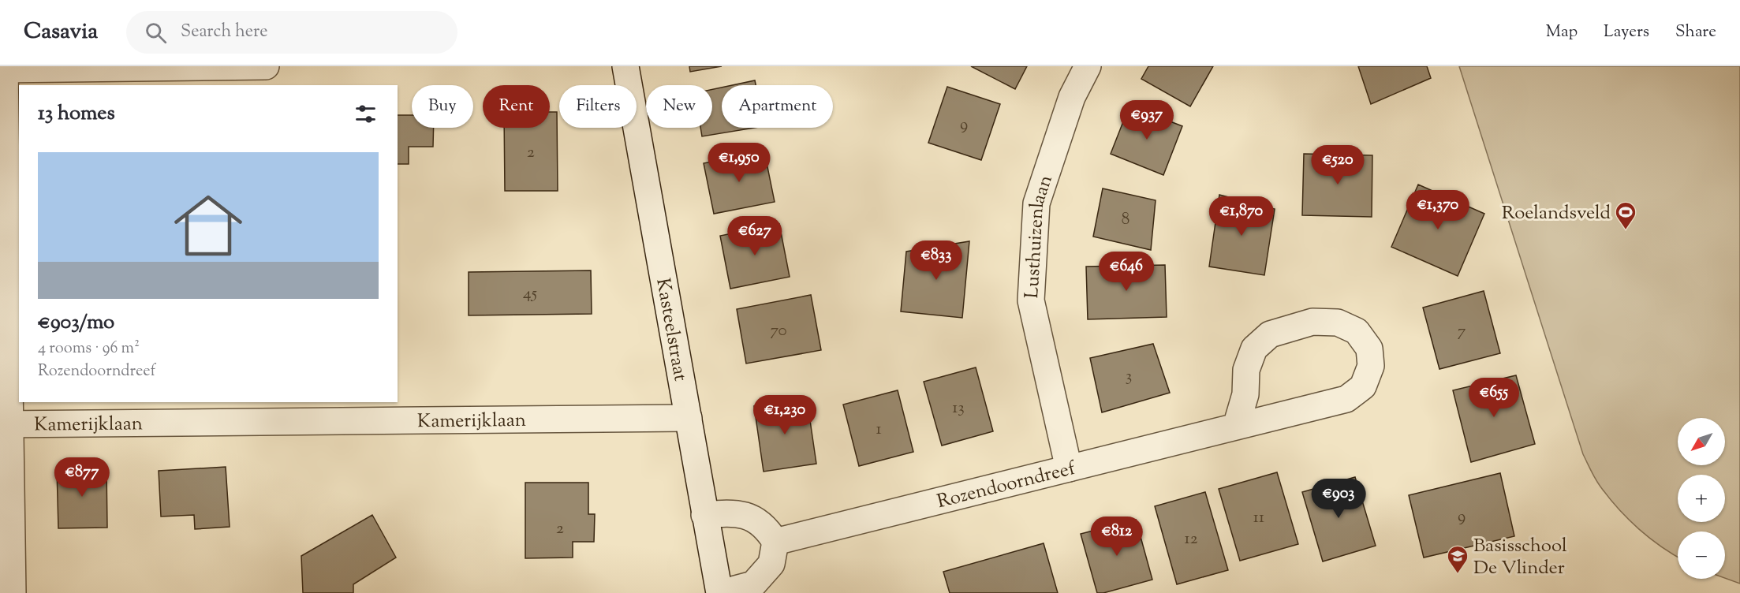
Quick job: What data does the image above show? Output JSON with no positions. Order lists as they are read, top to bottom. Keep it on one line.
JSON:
{"streets":{"street":["Lusthuizenlaan","Kasteelstraat","Kamerijklaan","Rozendoorndreef"]},"crossings":[["Lusthuizenlaan","Rozendoorndreef"],["Kasteelstraat","Kamerijklaan"]],"places":{"sports":["Roelandsveld"],"school or university":["Basisschool De Vlinder"]},"house_numbers":["9","2","8","45","70","7","3","13","1","9","11","2","12"],"north":"bottom left","page":{"header":"Casavia","search":"Search here","nav":["Map","Layers","Share"],"chip":["Buy","Rent","Filters","New","Apartment"],"heading":"13 homes","price":["€937","€1,950","€520","€1,370","€1,870","€627","€833","€646","€655","€1,230","€877","€903","€812"],"list":[{"name":"€903/mo","note":"4 rooms · 96 m² · Rozendoorndreef"}],"map_buttons":["+","−"]}}
